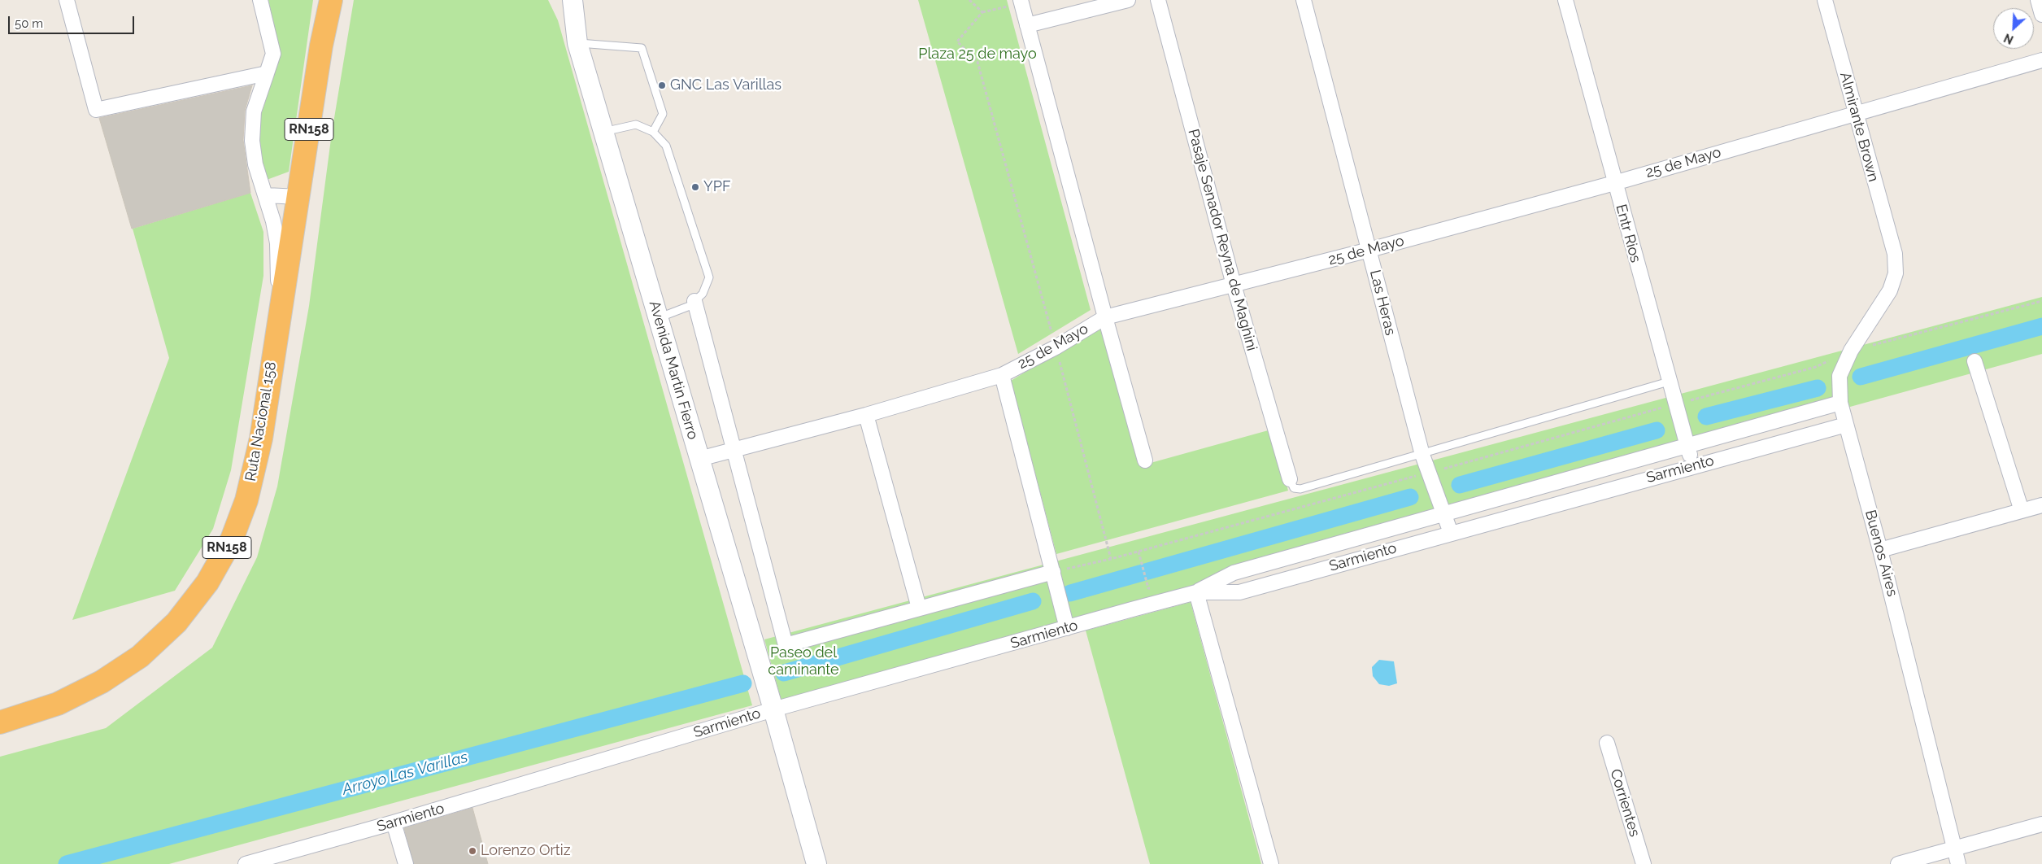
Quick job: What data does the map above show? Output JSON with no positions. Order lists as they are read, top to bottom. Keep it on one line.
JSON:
{"streets":{"highway":["RN158","Ruta Nacional 158"],"main road":["Avenida Martin Fierro"],"street":["Almirante Brown","25 de Mayo","Entr Rios","Pasaje Senador Reyna de Maghini","Las Heras","Sarmiento","Buenos Aires","Corrientes"]},"crossings":[["Almirante Brown","25 de Mayo"],["Almirante Brown","Buenos Aires"],["25 de Mayo","Entr Rios"],["25 de Mayo","Pasaje Senador Reyna de Maghini"],["25 de Mayo","Las Heras"],["25 de Mayo","Avenida Martin Fierro"],["Entr Rios","Sarmiento"],["Las Heras","Sarmiento"],["Avenida Martin Fierro","Sarmiento"],["Sarmiento","Buenos Aires"]],"water":["Arroyo Las Varillas"],"parks":["Plaza 25 de mayo","Paseo del caminante"],"places":["GNC Las Varillas","YPF","Lorenzo Ortiz"],"scale_bar":"50 m","north":"bottom left"}
